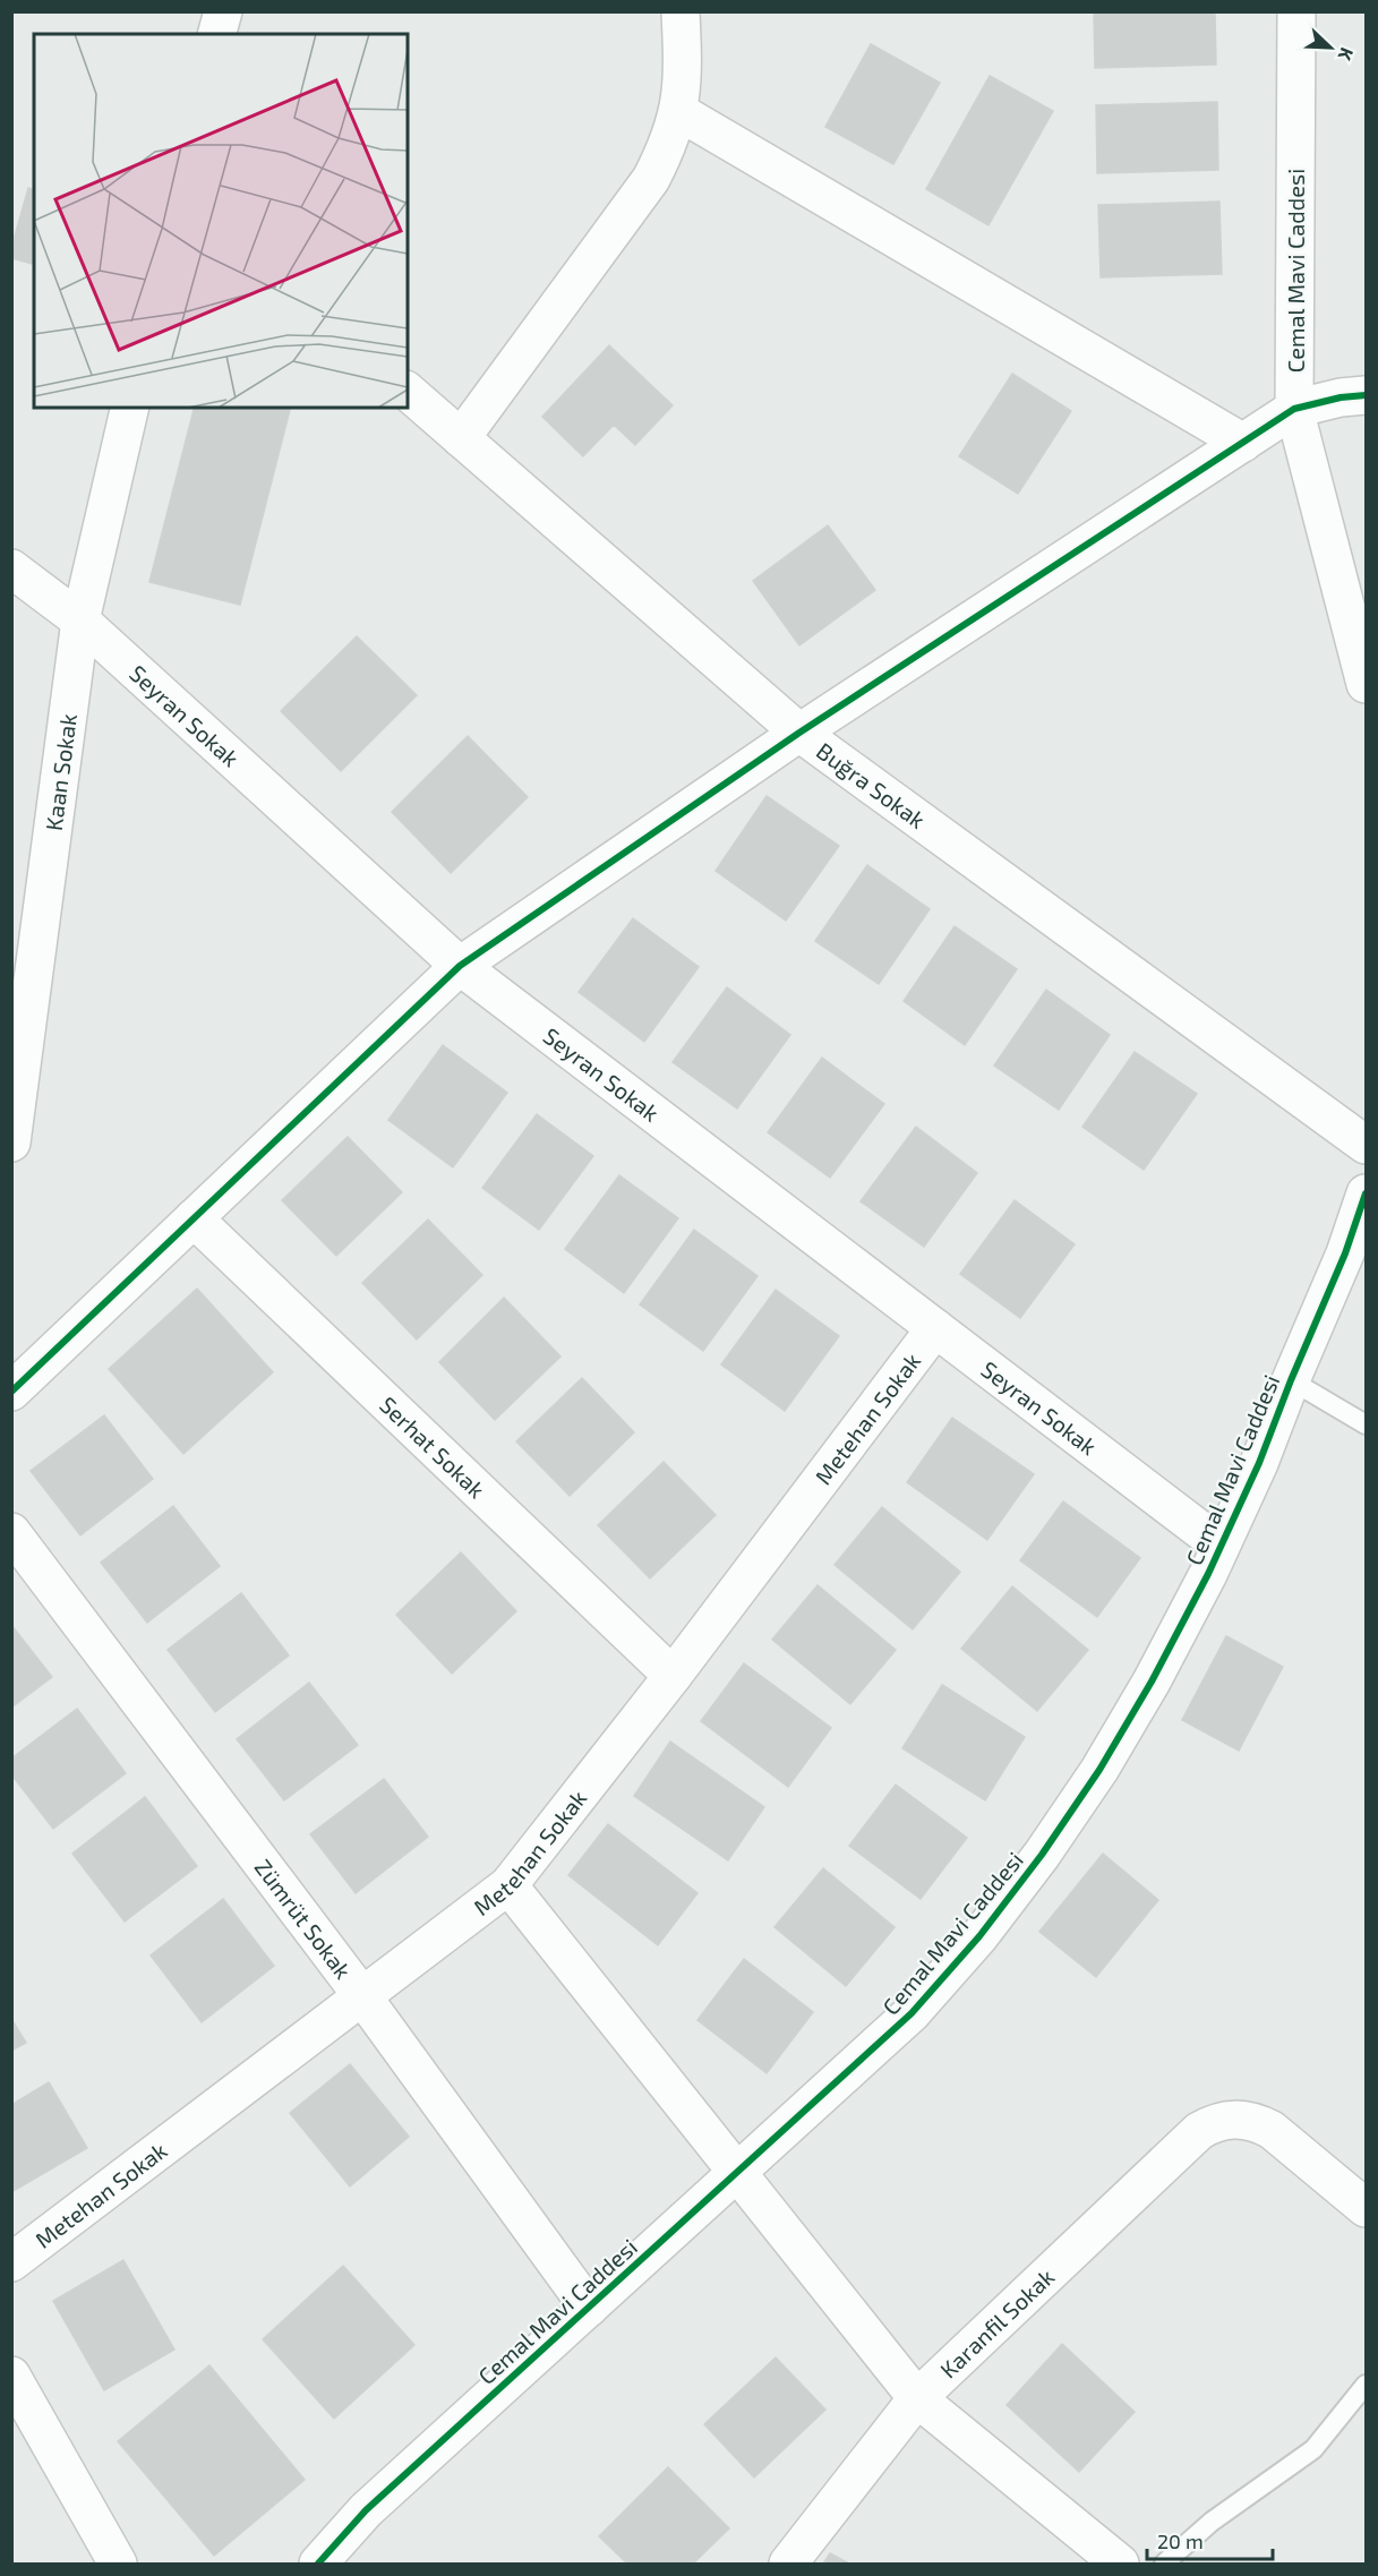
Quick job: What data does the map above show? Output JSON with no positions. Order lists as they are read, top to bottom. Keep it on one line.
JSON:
{"streets":{"street":["Cemal Mavi Caddesi","Seyran Sokak","Kaan Sokak","Buğra Sokak","Metehan Sokak","Serhat Sokak","Zümrüt Sokak","Karanfil Sokak"]},"crossings":[["Cemal Mavi Caddesi","Seyran Sokak"],["Cemal Mavi Caddesi","Zümrüt Sokak"],["Seyran Sokak","Kaan Sokak"],["Seyran Sokak","Metehan Sokak"],["Metehan Sokak","Serhat Sokak"],["Metehan Sokak","Zümrüt Sokak"]],"scale_bar":"20 m","north":"bottom right"}
